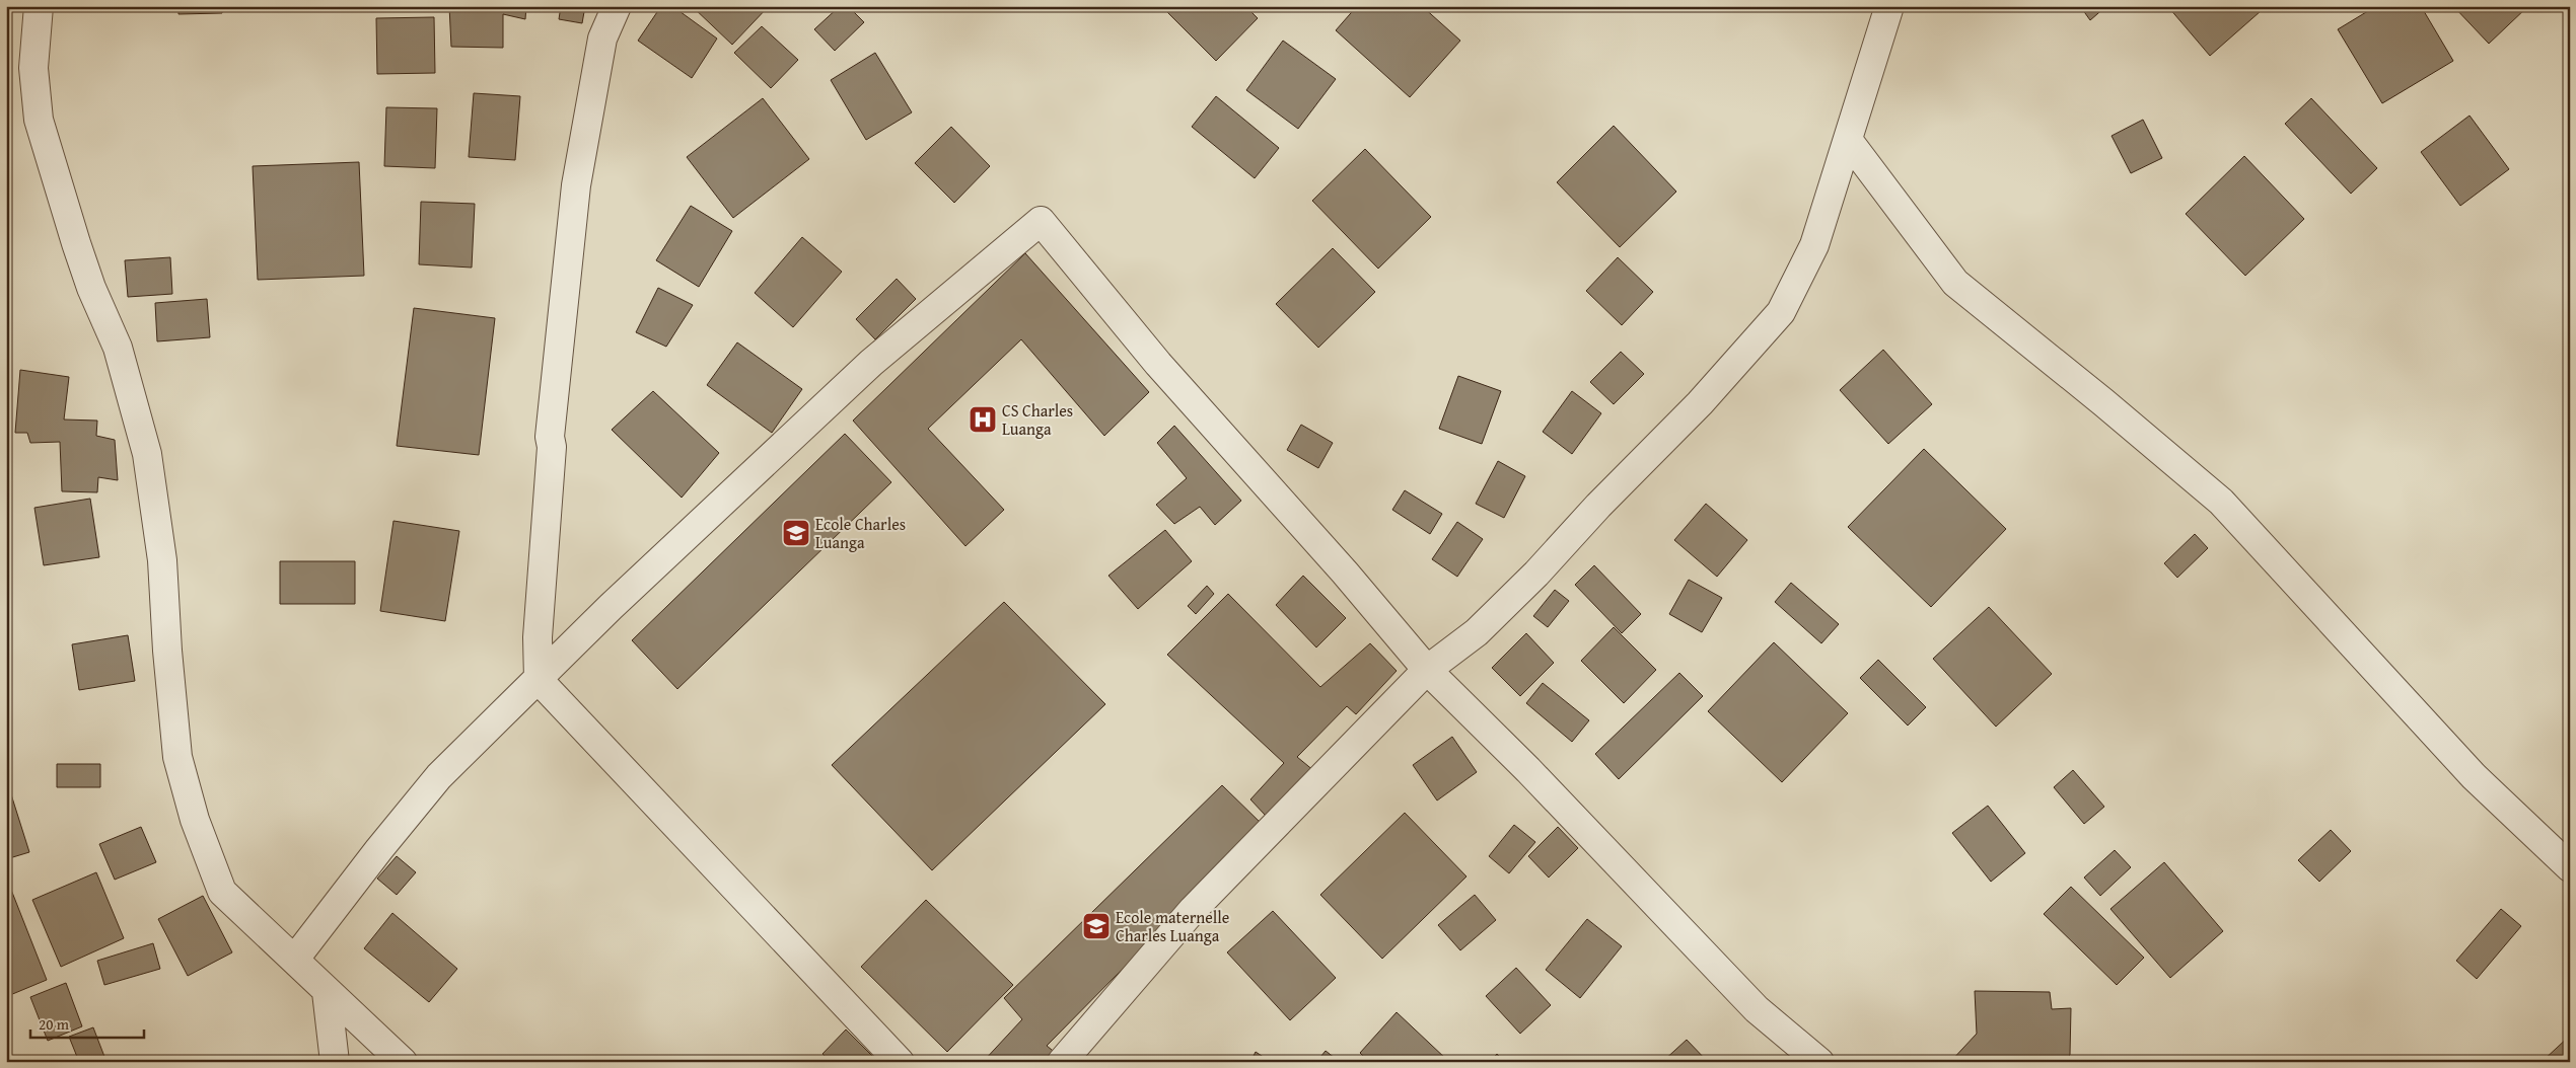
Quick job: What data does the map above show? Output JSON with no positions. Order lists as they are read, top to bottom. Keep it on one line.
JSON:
{"places":{"hospital":["CS Charles Luanga"],"school or university":["Ecole Charles Luanga","Ecole maternelle Charles Luanga"]},"scale_bar":"20 m"}
